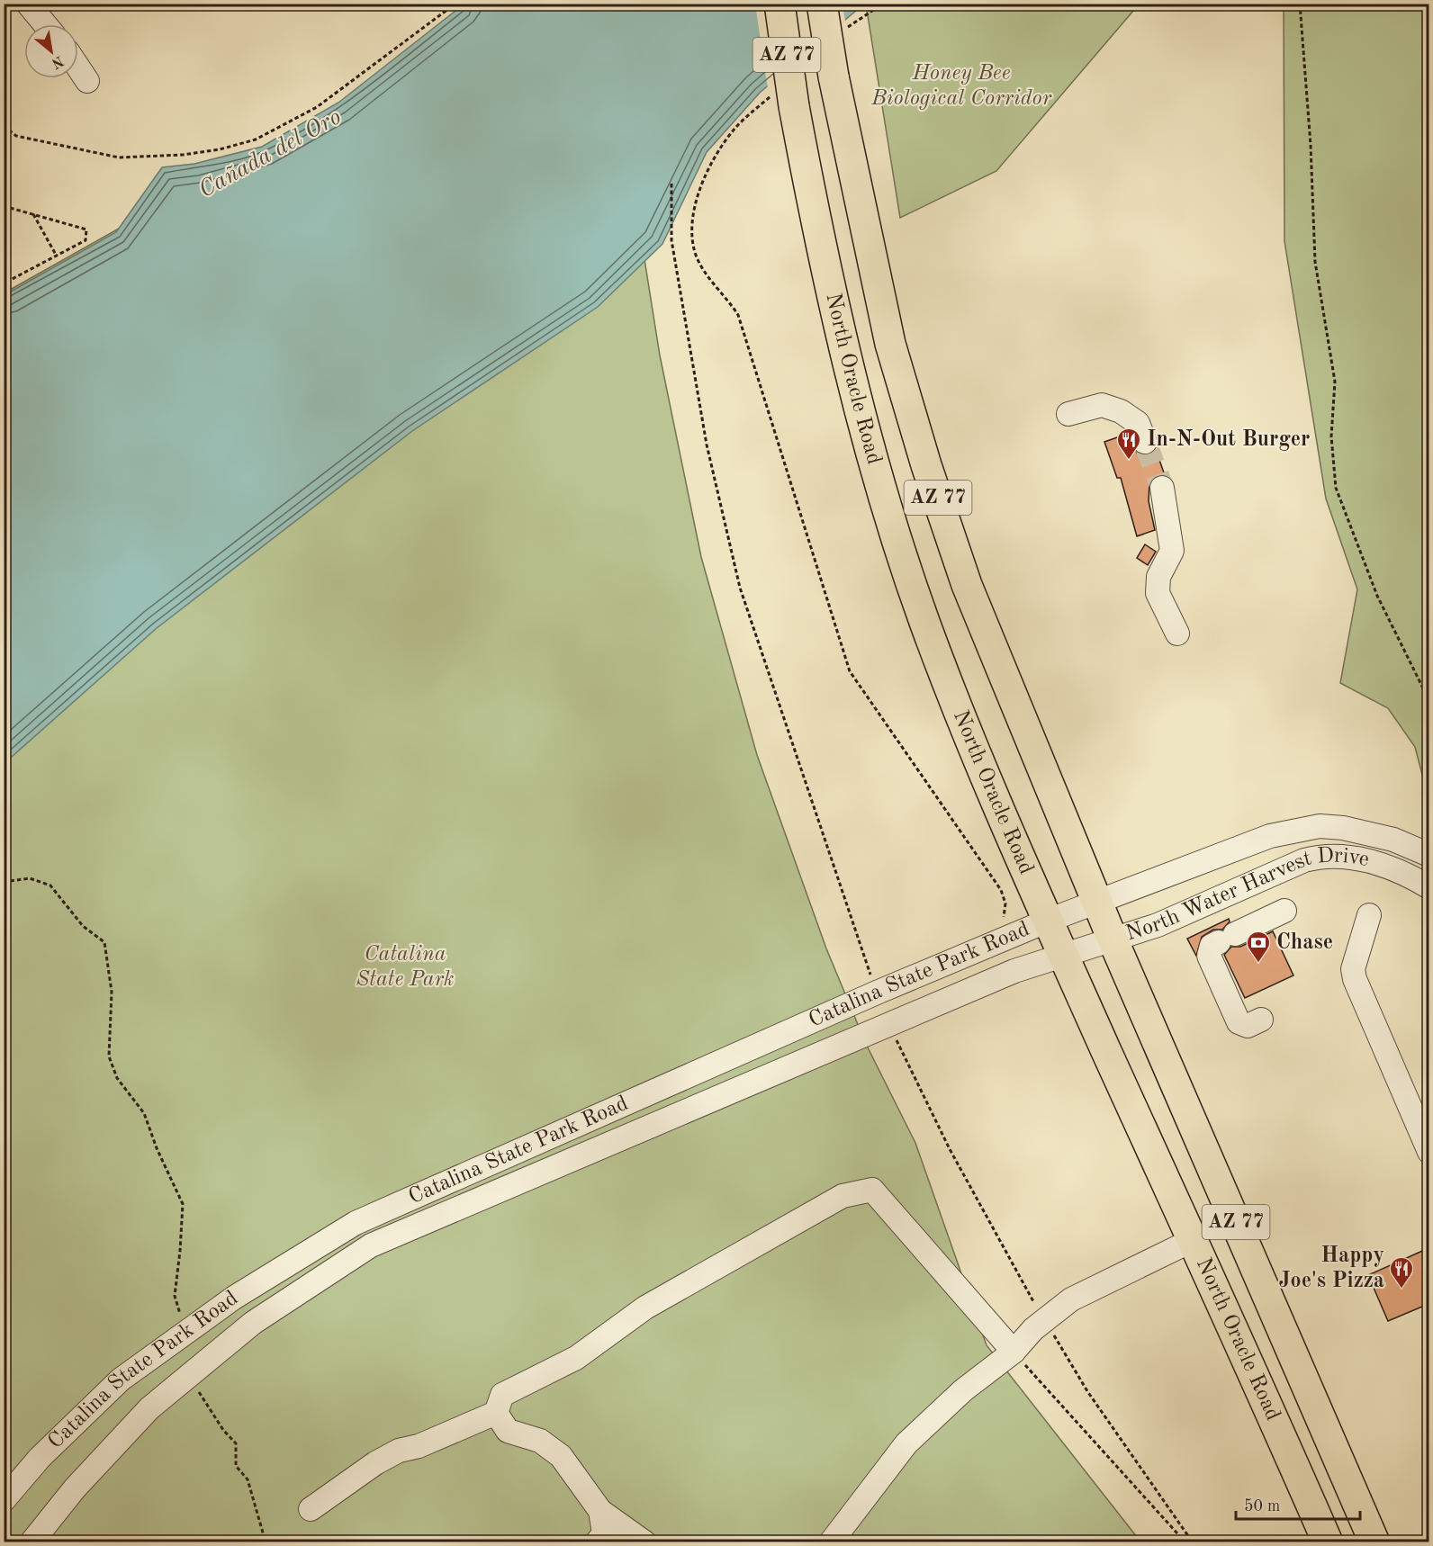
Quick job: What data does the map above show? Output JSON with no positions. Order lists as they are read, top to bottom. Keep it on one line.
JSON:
{"streets":{"highway":["AZ 77","North Oracle Road"],"street":["North Water Harvest Drive","Catalina State Park Road"]},"crossings":[["North Oracle Road","North Water Harvest Drive"],["North Oracle Road","Catalina State Park Road"],["North Water Harvest Drive","Catalina State Park Road"]],"water":["Cañada del Oro"],"parks":["Honey Bee Biological Corridor","Catalina State Park"],"places":{"restaurant":["In-N-Out Burger","Happy Joe's Pizza"],"bank":["Chase"]},"scale_bar":"50 m","north":"bottom right"}
